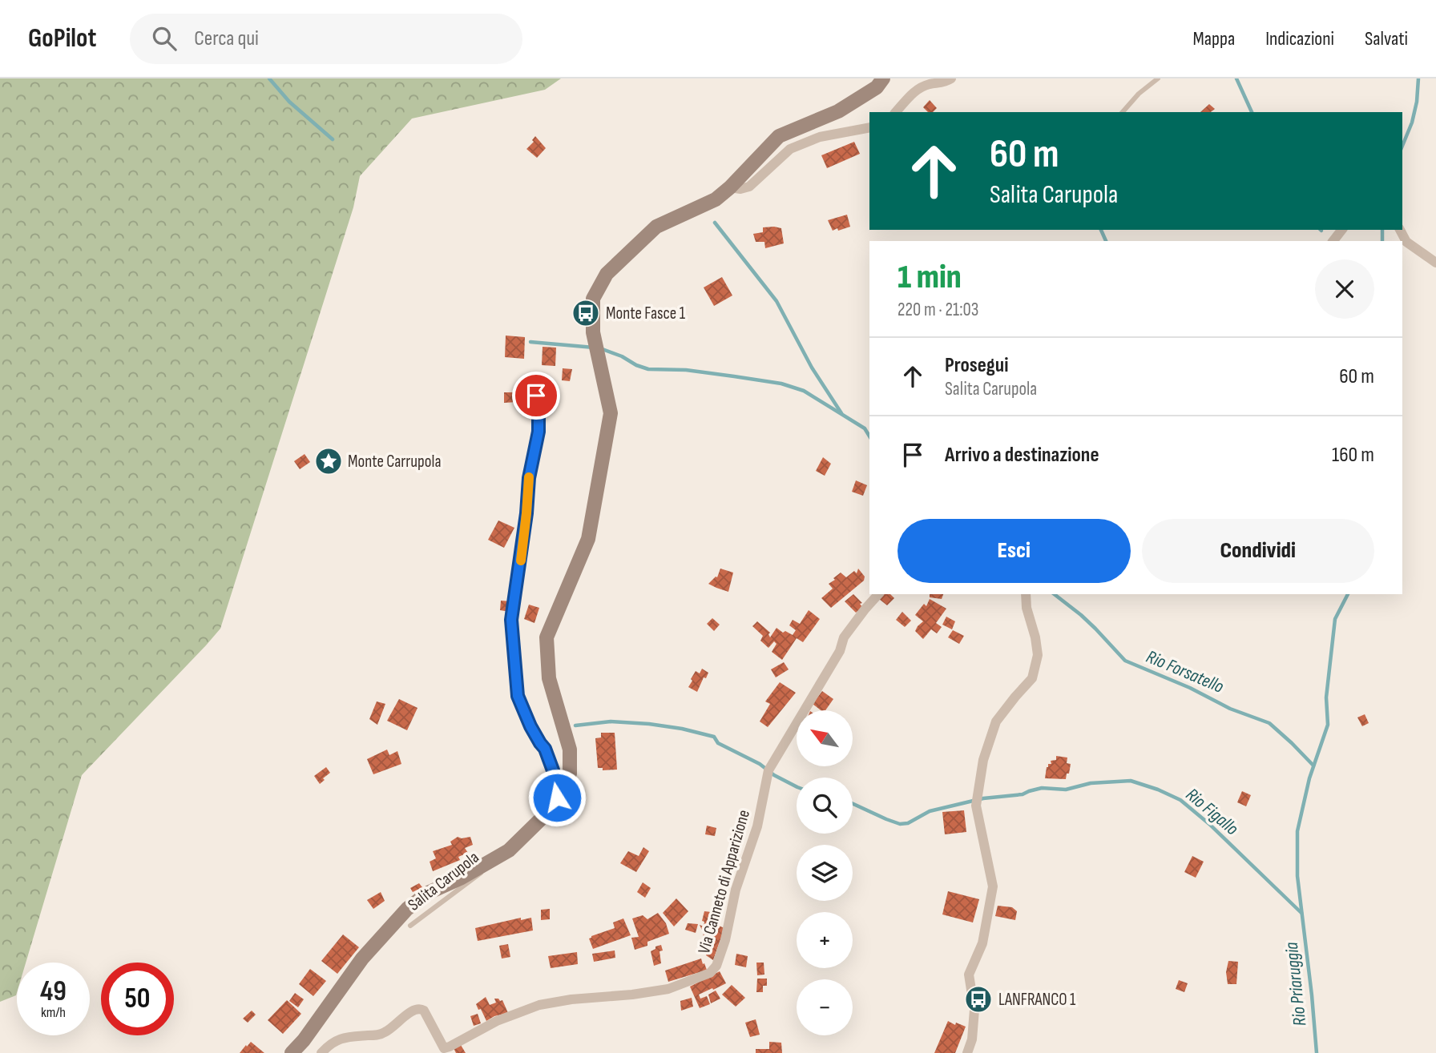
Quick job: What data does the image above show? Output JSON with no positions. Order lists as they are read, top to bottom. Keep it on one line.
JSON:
{"streets":{"street":["Via Canneto di Apparizione"],"lane":["Salita Carupola"]},"water":["Rio Forsatello","Rio Figallo","Rio Priaruggia"],"places":{"bus stop":["Monte Fasce 1","LANFRANCO 1"],"place":["Monte Carrupola"]},"north":"top left","page":{"header":"GoPilot","search":"Cerca qui","nav":["Mappa","Indicazioni","Salvati"],"turn":["60 m","Salita Carupola"],"heading":["1 min","220 m · 21:03"],"list":[{"name":"Prosegui","note":"Salita Carupola","value":"60 m"},{"name":"Arrivo a destinazione","value":"160 m"}],"buttons":["Esci","Condividi"],"map_buttons":["+","−"],"speed":"49 km/h","limit":"50"}}
